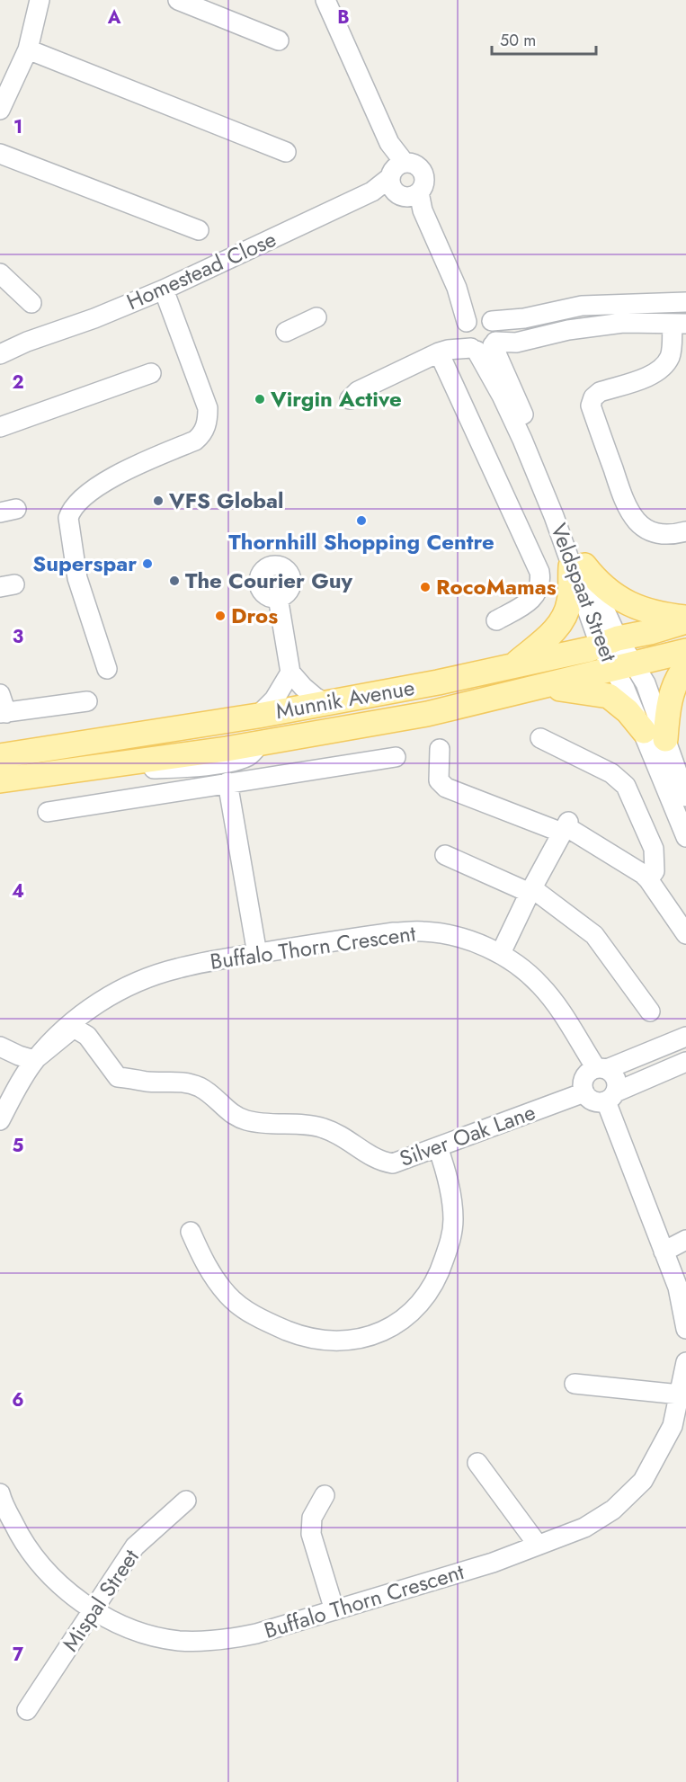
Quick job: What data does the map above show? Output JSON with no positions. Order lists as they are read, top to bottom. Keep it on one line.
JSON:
{"streets":{"main road":["Munnik Avenue"],"street":["Homestead Close","Veldspaat Street","Buffalo Thorn Crescent","Silver Oak Lane","Mispal Street"]},"crossings":[["Homestead Close","Veldspaat Street"],["Veldspaat Street","Munnik Avenue"],["Buffalo Thorn Crescent","Silver Oak Lane"],["Buffalo Thorn Crescent","Mispal Street"]],"places":["Virgin Active","VFS Global","Thornhill Shopping Centre","Superspar","The Courier Guy","RocoMamas","Dros"],"scale_bar":"50 m","grid":{"columns":["A","B"],"rows":["1","2","3","4","5","6","7"]}}
